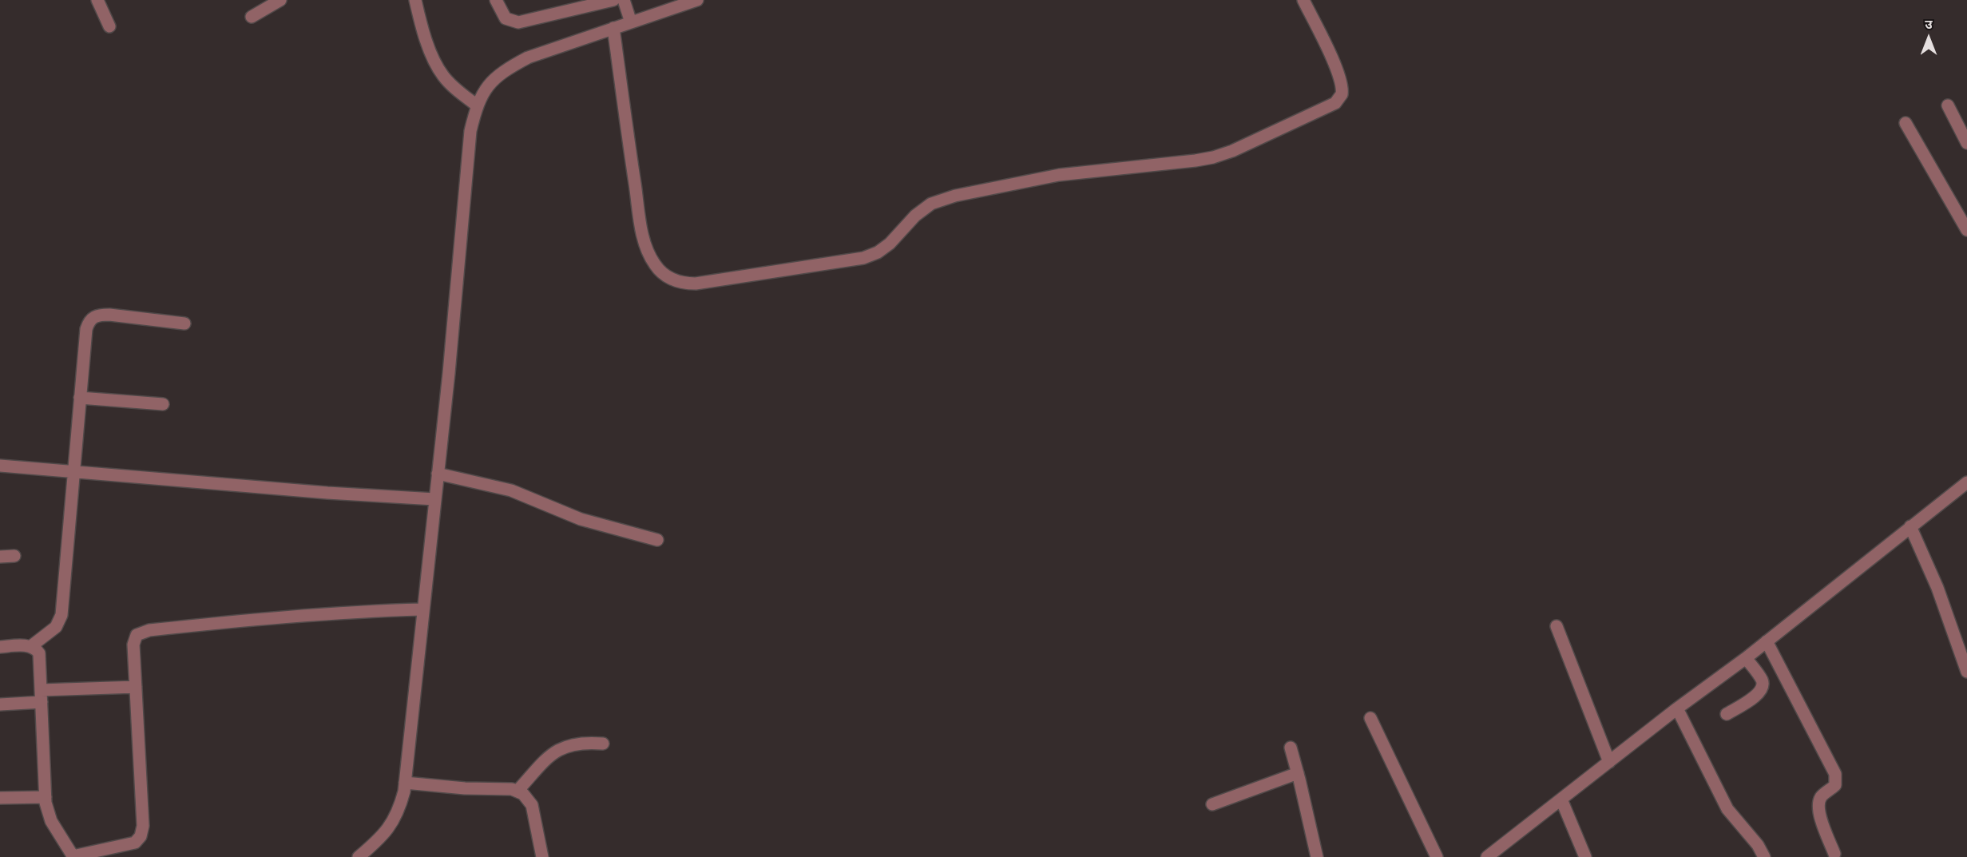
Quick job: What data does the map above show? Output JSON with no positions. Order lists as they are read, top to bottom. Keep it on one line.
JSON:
{"north":"top"}
